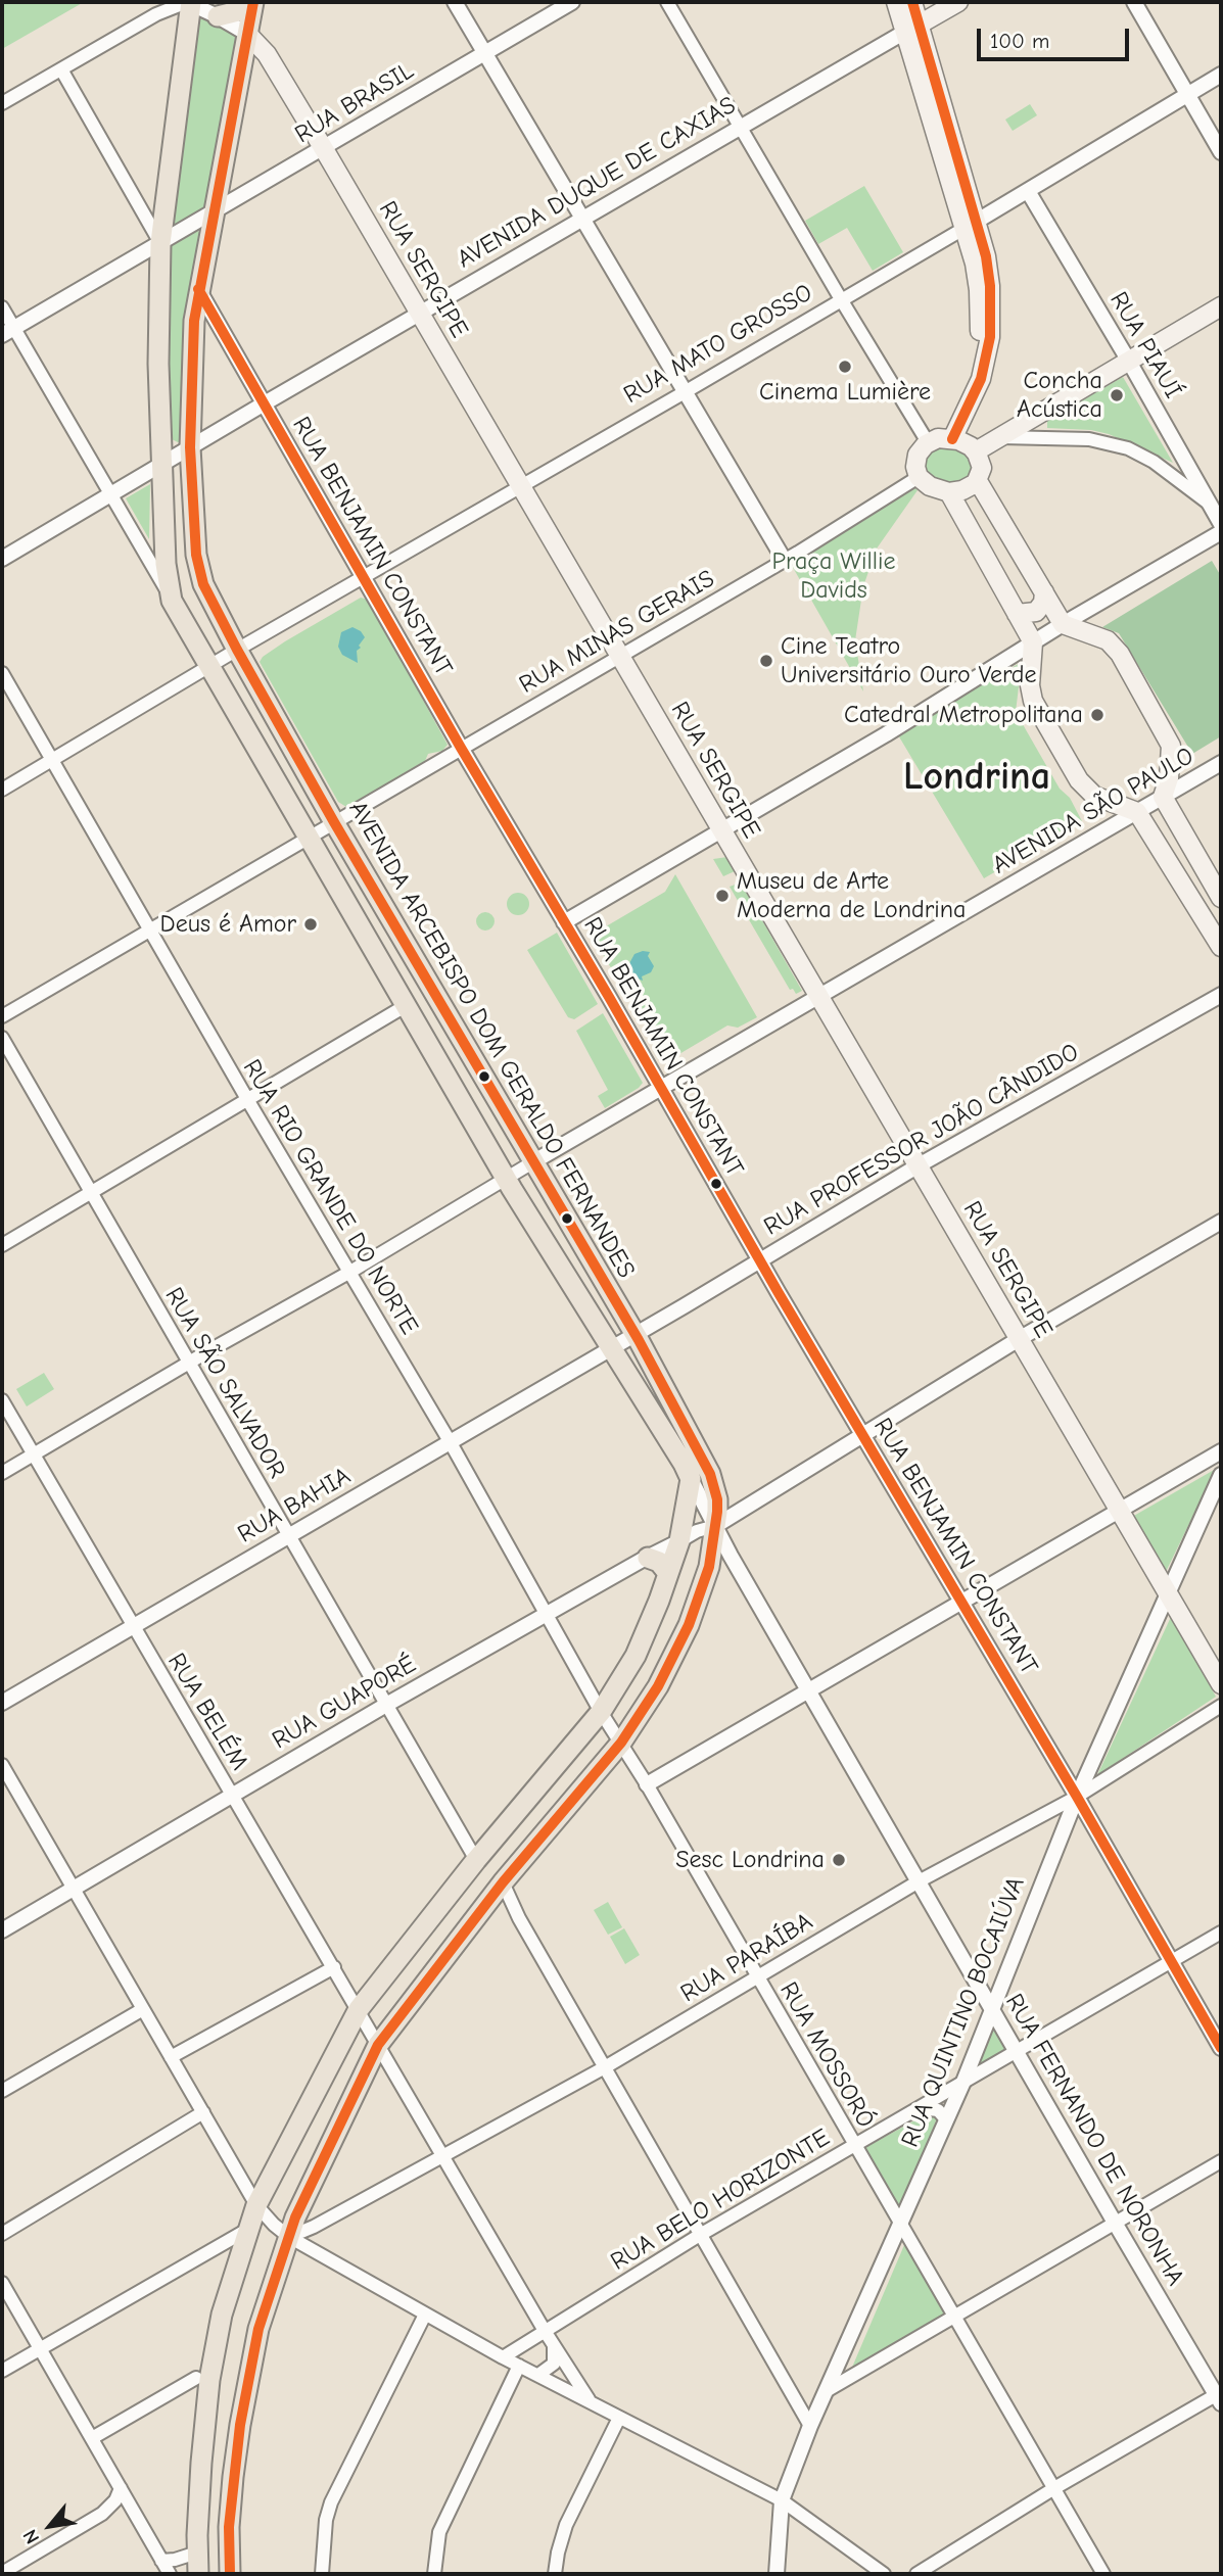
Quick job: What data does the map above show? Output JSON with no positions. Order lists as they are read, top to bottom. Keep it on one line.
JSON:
{"streets":{"main road":["AVENIDA DUQUE DE CAXIAS","RUA SERGIPE","AVENIDA ARCEBISPO DOM GERALDO FERNANDES"],"street":["RUA BRASIL","RUA MATO GROSSO","RUA PIAUÍ","RUA BENJAMIN CONSTANT","RUA MINAS GERAIS","AVENIDA SÃO PAULO","RUA PROFESSOR JOÃO CÂNDIDO","RUA RIO GRANDE DO NORTE","RUA SÃO SALVADOR","RUA BAHIA","RUA GUAPORÉ","RUA BELÉM","RUA PARAÍBA","RUA QUINTINO BOCAIÚVA","RUA MOSSORÓ","RUA FERNANDO DE NORONHA","RUA BELO HORIZONTE"]},"crossings":[["RUA BRASIL","RUA SERGIPE"],["RUA BRASIL","AVENIDA ARCEBISPO DOM GERALDO FERNANDES"],["AVENIDA DUQUE DE CAXIAS","RUA SERGIPE"],["AVENIDA DUQUE DE CAXIAS","RUA BENJAMIN CONSTANT"],["AVENIDA DUQUE DE CAXIAS","AVENIDA ARCEBISPO DOM GERALDO FERNANDES"],["RUA SERGIPE","RUA MATO GROSSO"],["RUA SERGIPE","RUA MINAS GERAIS"],["RUA SERGIPE","AVENIDA SÃO PAULO"],["RUA SERGIPE","AVENIDA ARCEBISPO DOM GERALDO FERNANDES"],["RUA SERGIPE","RUA PROFESSOR JOÃO CÂNDIDO"],["RUA SERGIPE","RUA QUINTINO BOCAIÚVA"],["RUA MATO GROSSO","RUA PIAUÍ"],["RUA MATO GROSSO","RUA BENJAMIN CONSTANT"],["RUA MATO GROSSO","AVENIDA ARCEBISPO DOM GERALDO FERNANDES"],["RUA MATO GROSSO","RUA RIO GRANDE DO NORTE"],["RUA BENJAMIN CONSTANT","RUA MINAS GERAIS"],["RUA BENJAMIN CONSTANT","AVENIDA SÃO PAULO"],["RUA BENJAMIN CONSTANT","AVENIDA ARCEBISPO DOM GERALDO FERNANDES"],["RUA BENJAMIN CONSTANT","RUA PROFESSOR JOÃO CÂNDIDO"],["RUA BENJAMIN CONSTANT","RUA PARAÍBA"],["RUA BENJAMIN CONSTANT","RUA QUINTINO BOCAIÚVA"],["RUA BENJAMIN CONSTANT","RUA BELO HORIZONTE"],["RUA MINAS GERAIS","AVENIDA ARCEBISPO DOM GERALDO FERNANDES"],["RUA MINAS GERAIS","RUA RIO GRANDE DO NORTE"],["AVENIDA SÃO PAULO","AVENIDA ARCEBISPO DOM GERALDO FERNANDES"],["AVENIDA SÃO PAULO","RUA RIO GRANDE DO NORTE"],["AVENIDA SÃO PAULO","RUA SÃO SALVADOR"],["AVENIDA SÃO PAULO","RUA BELÉM"],["AVENIDA ARCEBISPO DOM GERALDO FERNANDES","RUA PROFESSOR JOÃO CÂNDIDO"],["AVENIDA ARCEBISPO DOM GERALDO FERNANDES","RUA RIO GRANDE DO NORTE"],["AVENIDA ARCEBISPO DOM GERALDO FERNANDES","RUA GUAPORÉ"],["AVENIDA ARCEBISPO DOM GERALDO FERNANDES","RUA BELÉM"],["AVENIDA ARCEBISPO DOM GERALDO FERNANDES","RUA PARAÍBA"],["AVENIDA ARCEBISPO DOM GERALDO FERNANDES","RUA MOSSORÓ"],["AVENIDA ARCEBISPO DOM GERALDO FERNANDES","RUA FERNANDO DE NORONHA"],["RUA PROFESSOR JOÃO CÂNDIDO","RUA BAHIA"],["RUA RIO GRANDE DO NORTE","RUA BAHIA"],["RUA RIO GRANDE DO NORTE","RUA GUAPORÉ"],["RUA RIO GRANDE DO NORTE","RUA MOSSORÓ"],["RUA SÃO SALVADOR","RUA BAHIA"],["RUA SÃO SALVADOR","RUA GUAPORÉ"],["RUA BAHIA","RUA BELÉM"],["RUA GUAPORÉ","RUA BELÉM"],["RUA GUAPORÉ","RUA FERNANDO DE NORONHA"],["RUA BELÉM","RUA PARAÍBA"],["RUA BELÉM","RUA BELO HORIZONTE"],["RUA PARAÍBA","RUA QUINTINO BOCAIÚVA"],["RUA PARAÍBA","RUA MOSSORÓ"],["RUA PARAÍBA","RUA FERNANDO DE NORONHA"],["RUA QUINTINO BOCAIÚVA","RUA MOSSORÓ"],["RUA QUINTINO BOCAIÚVA","RUA FERNANDO DE NORONHA"],["RUA QUINTINO BOCAIÚVA","RUA BELO HORIZONTE"],["RUA MOSSORÓ","RUA BELO HORIZONTE"],["RUA FERNANDO DE NORONHA","RUA BELO HORIZONTE"]],"districts":["Londrina"],"parks":["Praça Willie Davids"],"places":["Cinema Lumière","Concha Acústica","Cine Teatro Universitário Ouro Verde","Catedral Metropolitana","Museu de Arte Moderna de Londrina","Deus é Amor","Sesc Londrina"],"scale_bar":"100 m","north":"bottom left"}
